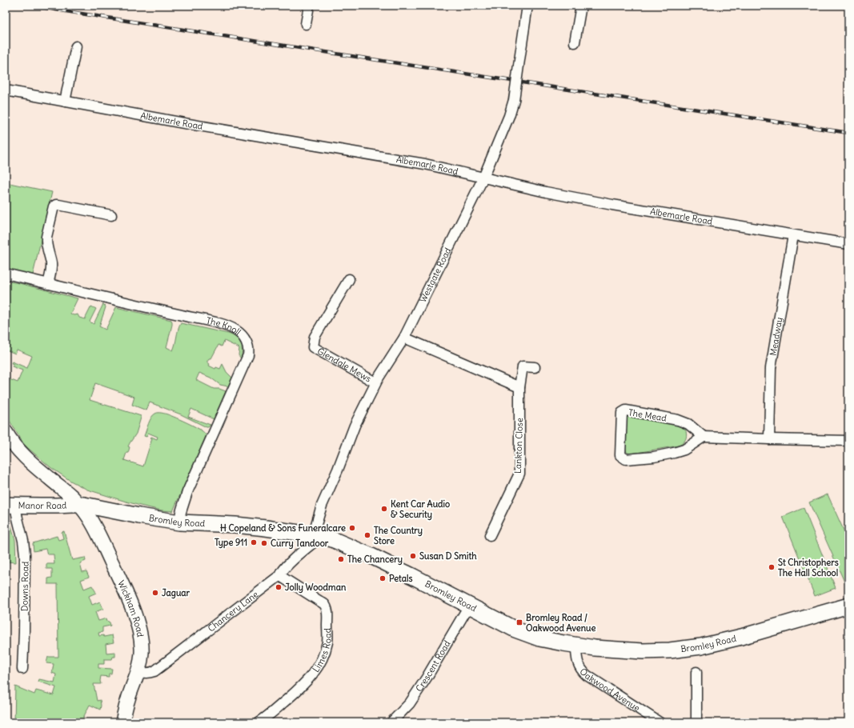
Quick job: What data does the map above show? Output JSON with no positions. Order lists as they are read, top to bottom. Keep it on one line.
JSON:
{"streets":{"main road":["Manor Road","Bromley Road","Wickham Road"],"street":["Albemarle Road","Westgate Road","The Knoll","Meadway","Glendale Mews","The Mead","Lankton Close","Downs Road","Chancery Lane","Limes Road","Crescent Road","Oakwood Avenue"]},"crossings":[["Albemarle Road","Westgate Road"],["Albemarle Road","Meadway"],["Westgate Road","Glendale Mews"],["Westgate Road","Bromley Road"],["Westgate Road","Chancery Lane"],["The Knoll","Bromley Road"],["Manor Road","Bromley Road"],["Manor Road","Downs Road"],["Manor Road","Wickham Road"],["Bromley Road","Wickham Road"],["Bromley Road","Chancery Lane"],["Bromley Road","Crescent Road"],["Bromley Road","Oakwood Avenue"],["Wickham Road","Chancery Lane"],["Chancery Lane","Limes Road"]],"places":{"other":["Kent Car Audio & Security","H Copeland & Sons Funeralcare","The Country Store","Type 911","Curry Tandoor","Susan D Smith","The Chancery","St Christophers The Hall School","Petals","Jolly Woodman","Jaguar"],"transit":["Bromley Road / Oakwood Avenue"]}}
